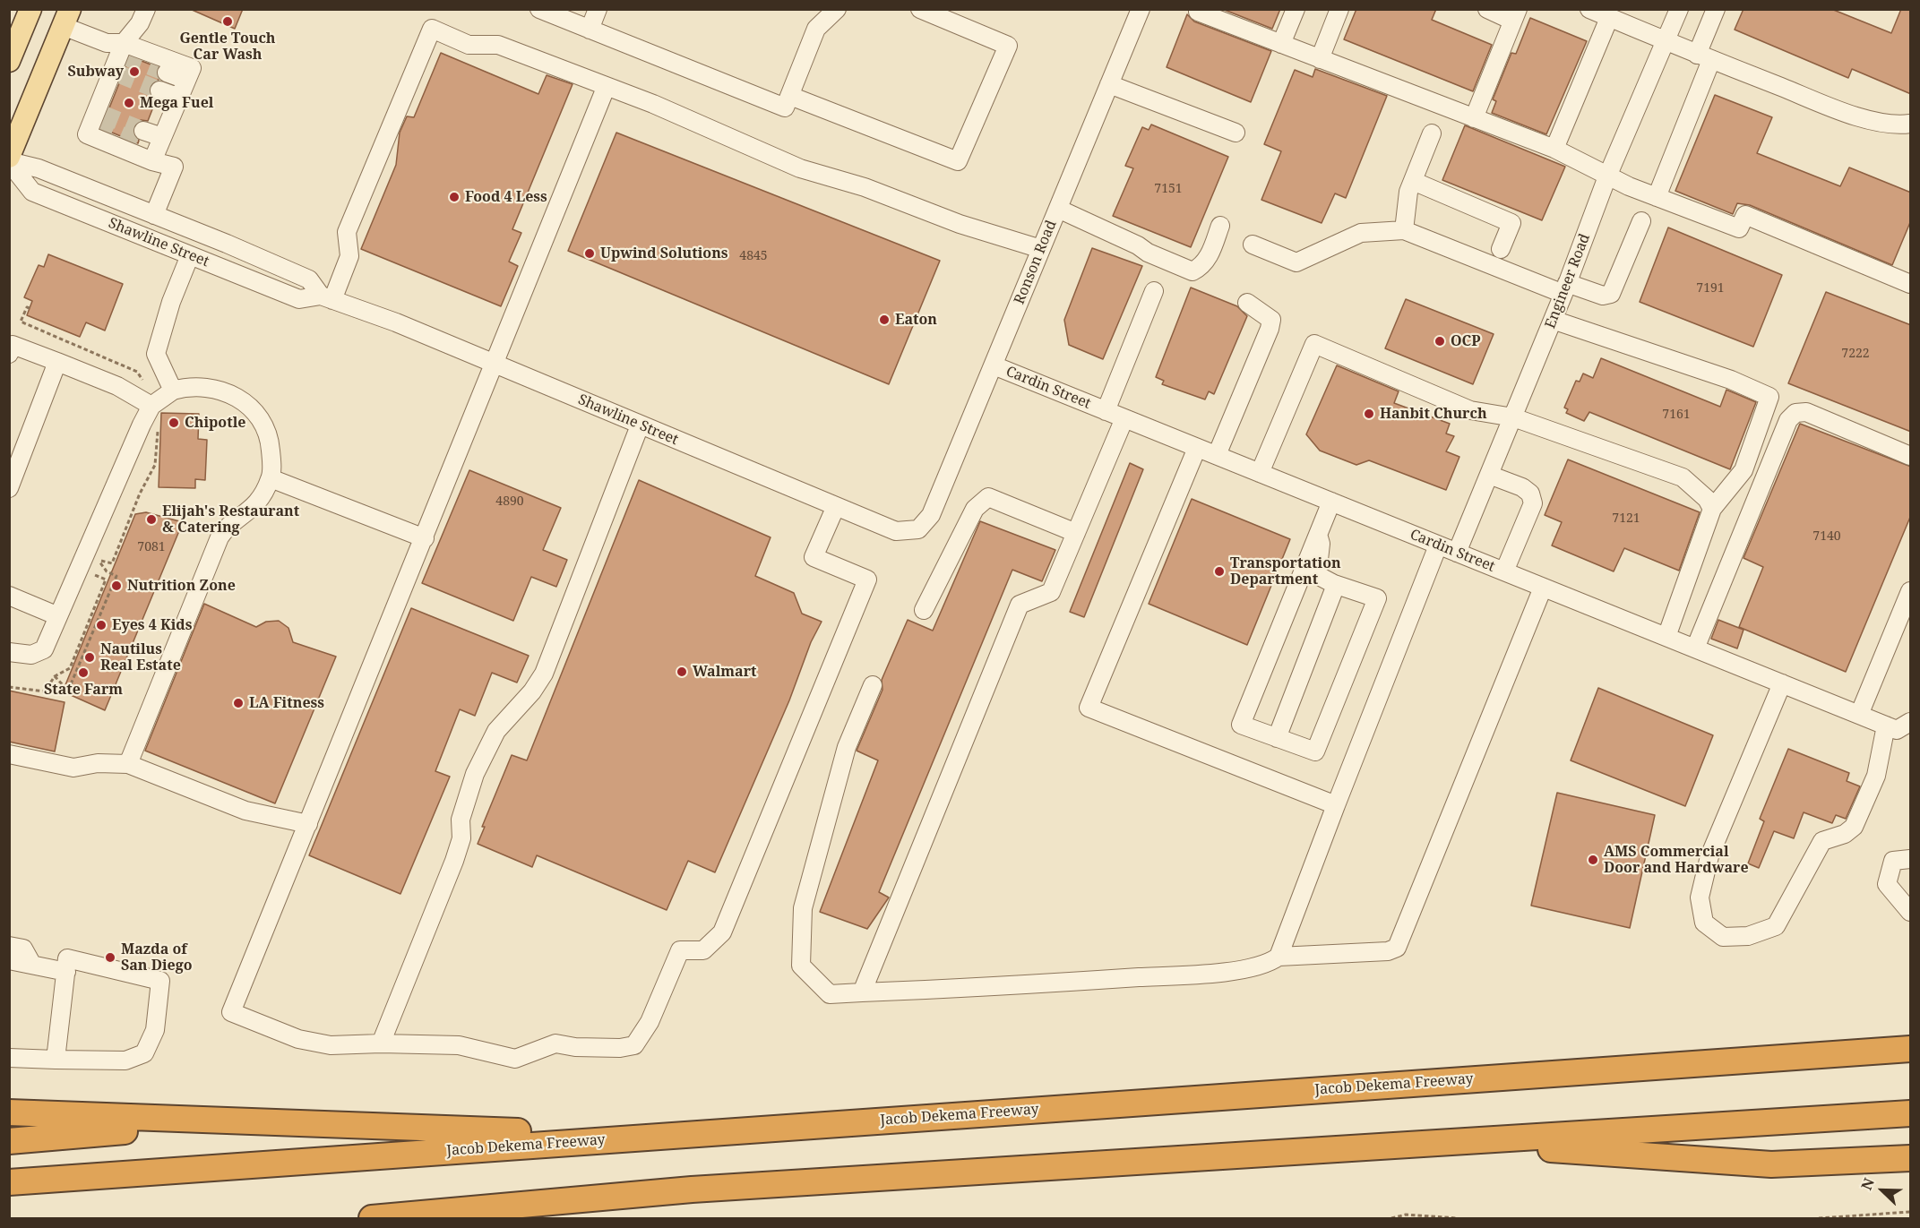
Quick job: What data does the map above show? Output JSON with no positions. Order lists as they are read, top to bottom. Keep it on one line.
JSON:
{"streets":{"highway":["Jacob Dekema Freeway"],"street":["Shawline Street","Ronson Road","Engineer Road","Cardin Street"]},"crossings":[["Shawline Street","Ronson Road"],["Ronson Road","Cardin Street"],["Engineer Road","Cardin Street"]],"places":["Gentle Touch Car Wash","Subway","Mega Fuel","Food 4 Less","Upwind Solutions","Eaton","OCP","Hanbit Church","Chipotle","Elijah's Restaurant & Catering","Transportation Department","Nutrition Zone","Eyes 4 Kids","Nautilus Real Estate","Walmart","State Farm","LA Fitness","AMS Commercial Door and Hardware","Mazda of San Diego"],"house_numbers":["7151","4845","7191","7222","7161","4890","7121","7140","7081"],"north":"top left"}
